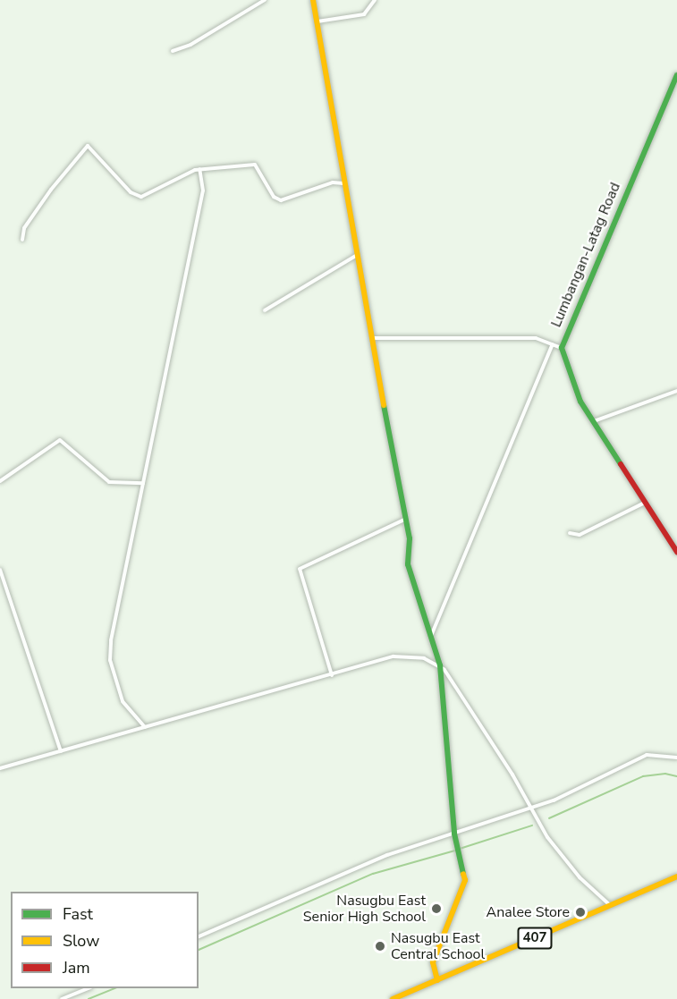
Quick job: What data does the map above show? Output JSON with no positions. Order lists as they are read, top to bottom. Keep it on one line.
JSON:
{"streets":{"street":["Lumbangan-Latag Road","407"]},"places":["Nasugbu East Senior High School","Analee Store","Nasugbu East Central School"],"legend":["Fast","Slow","Jam"]}
